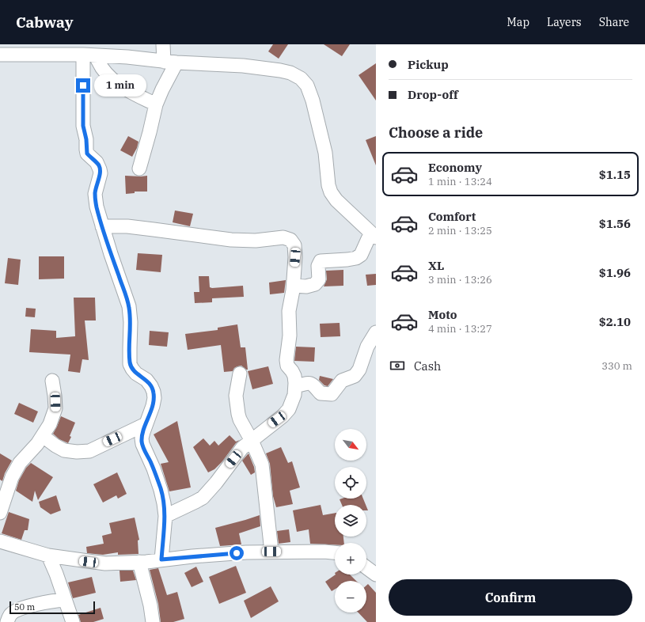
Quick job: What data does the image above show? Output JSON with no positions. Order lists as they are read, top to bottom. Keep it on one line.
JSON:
{"scale_bar":"50 m","north":"bottom right","page":{"header":"Cabway","nav":["Map","Layers","Share"],"banner":["Pickup","Drop-off"],"bubble":"1 min","heading":"Choose a ride","list":[{"name":"Economy","note":"1 min · 13:24","value":"$1.15"},{"name":"Comfort","note":"2 min · 13:25","value":"$1.56"},{"name":"XL","note":"3 min · 13:26","value":"$1.96"},{"name":"Moto","note":"4 min · 13:27","value":"$2.10"}],"pay":["Cash","330 m"],"map_buttons":["+","−"],"buttons":"Confirm","scale":"50 m"}}
